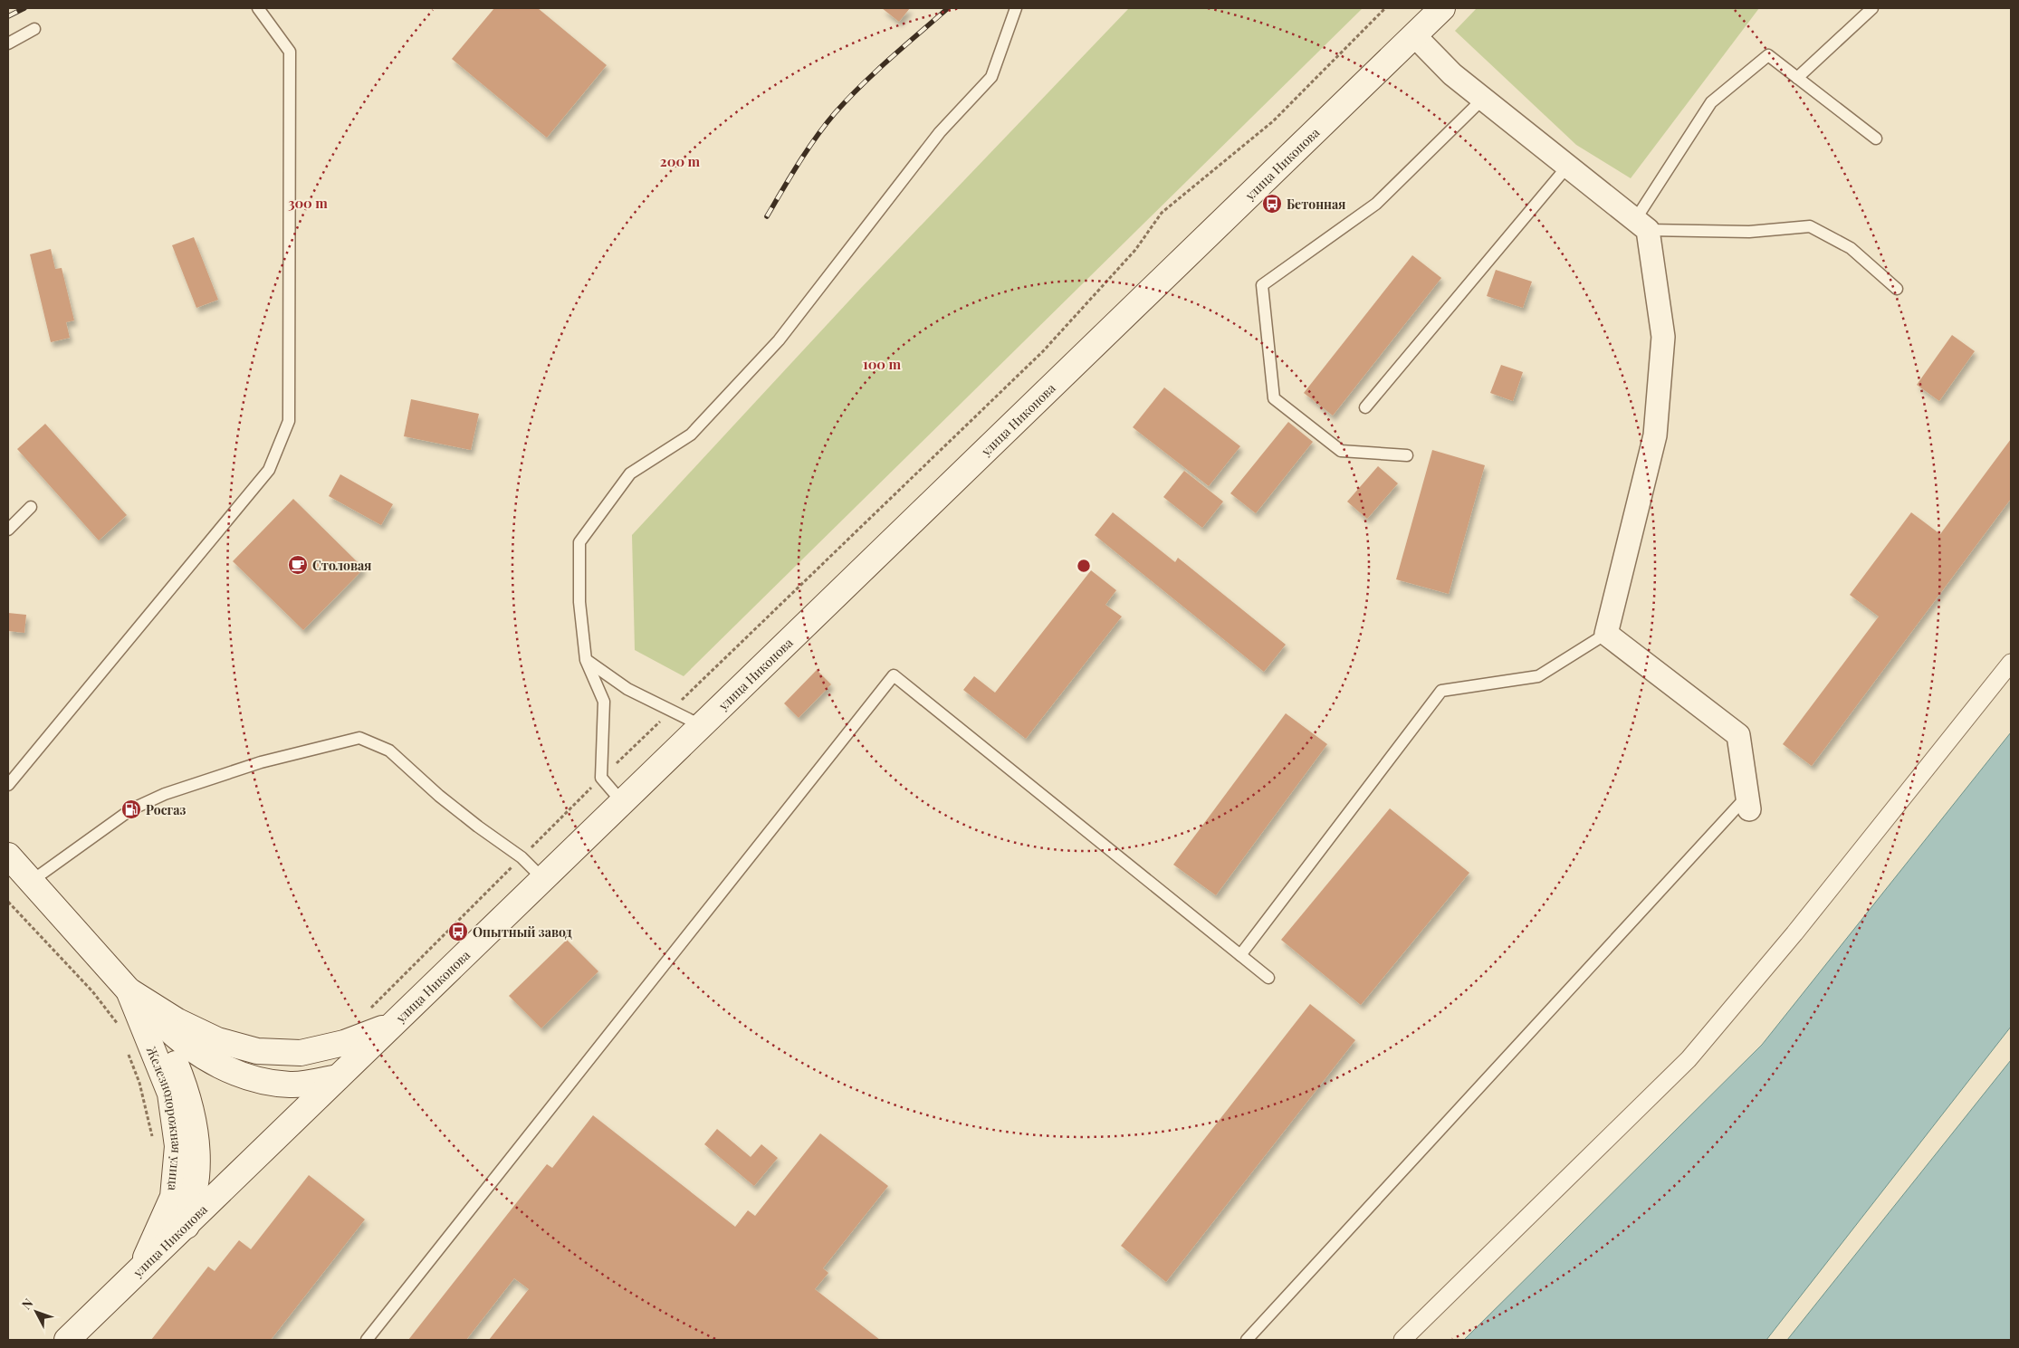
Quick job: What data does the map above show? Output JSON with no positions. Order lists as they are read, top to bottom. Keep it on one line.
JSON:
{"streets":{"main road":["улица Никонова","Железнодорожная улица"]},"crossings":[["улица Никонова","Железнодорожная улица"]],"places":{"bus stop":["Бетонная","Опытный завод"],"cafe":["Столовая"],"fuel station":["Росгаз"]},"north":"top left","rings":["200 m","300 m","100 m"]}
